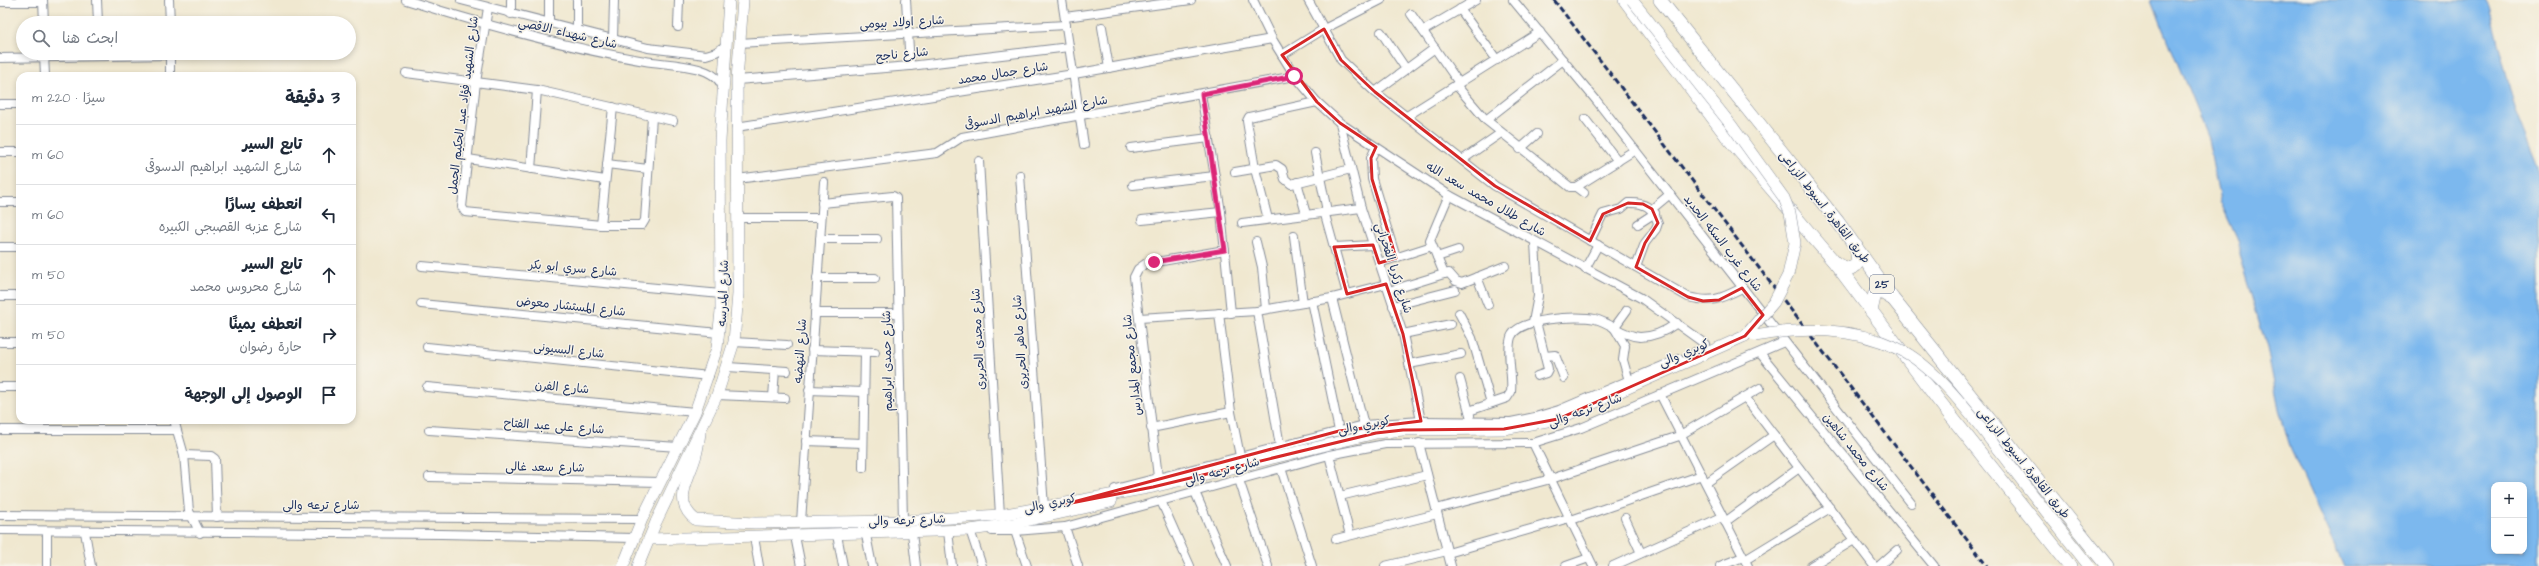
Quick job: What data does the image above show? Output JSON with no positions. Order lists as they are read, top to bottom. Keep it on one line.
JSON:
{"streets":{"highway":["طريق القاهرة, اسيوط الزراعى","25"],"main road":["شارع المدرسه","كوبري والى","شارع ترعه والى"],"street":["شارع اولاد بيومى","شارع شهداء الاقصي","شارع ناجح","شارع جمال محمد","شارع الشهيد فؤاد عبد الحكيم الجمل","شارع الشهيد ابراهيم الدسوقى","شارع طلال محمد سعد الله","شارع غرب السكه الحديد","شارع سري ابو بكر","شارع زكريا الفخراني","شارع المستشار معوض","شارع مجدى الحريرى","شارع ماهر الحريرى","شارع البسيونى","شارع النهضه","شارع حمدى ابراهيم","شارع مجمع المدارس","شارع الفرن","شارع على عبد الفتاح","شارع محمد شاهين","شارع سعد غالى"]},"crossings":[["شارع اولاد بيومى","شارع المدرسه"],["شارع شهداء الاقصي","شارع الشهيد فؤاد عبد الحكيم الجمل"],["شارع شهداء الاقصي","شارع المدرسه"],["شارع ناجح","شارع المدرسه"],["شارع جمال محمد","شارع طلال محمد سعد الله"],["شارع جمال محمد","شارع المدرسه"],["شارع الشهيد ابراهيم الدسوقى","شارع طلال محمد سعد الله"],["شارع الشهيد ابراهيم الدسوقى","شارع المدرسه"],["شارع طلال محمد سعد الله","شارع غرب السكه الحديد"],["شارع طلال محمد سعد الله","شارع زكريا الفخراني"],["شارع طلال محمد سعد الله","شارع ترعه والى"],["شارع غرب السكه الحديد","شارع ترعه والى"],["شارع سري ابو بكر","شارع المدرسه"],["شارع زكريا الفخراني","شارع ترعه والى"],["شارع المدرسه","شارع المستشار معوض"],["شارع المدرسه","شارع البسيونى"],["شارع المدرسه","شارع الفرن"],["شارع المدرسه","شارع ترعه والى"],["شارع المدرسه","شارع على عبد الفتاح"],["شارع المدرسه","شارع سعد غالى"],["شارع مجدى الحريرى","شارع ترعه والى"],["شارع ماهر الحريرى","شارع ترعه والى"],["شارع النهضه","شارع حمدى ابراهيم"],["شارع النهضه","شارع ترعه والى"],["كوبري والى","شارع ترعه والى"],["شارع حمدى ابراهيم","شارع ترعه والى"],["شارع مجمع المدارس","شارع ترعه والى"],["شارع ترعه والى","شارع محمد شاهين"]],"page":{"search":"ابحث هنا","heading":["3 دقيقة","سيرًا · 220 m"],"list":[["تابع السير","شارع الشهيد ابراهيم الدسوقى","60 m"],["انعطف يسارًا","شارع عزبه القصبجى الكبيره","60 m"],["تابع السير","شارع محروس محمد","50 m"],["انعطف يمينًا","حارة رضوان","50 m"],"الوصول إلى الوجهة"],"map_buttons":["+","−"]}}
